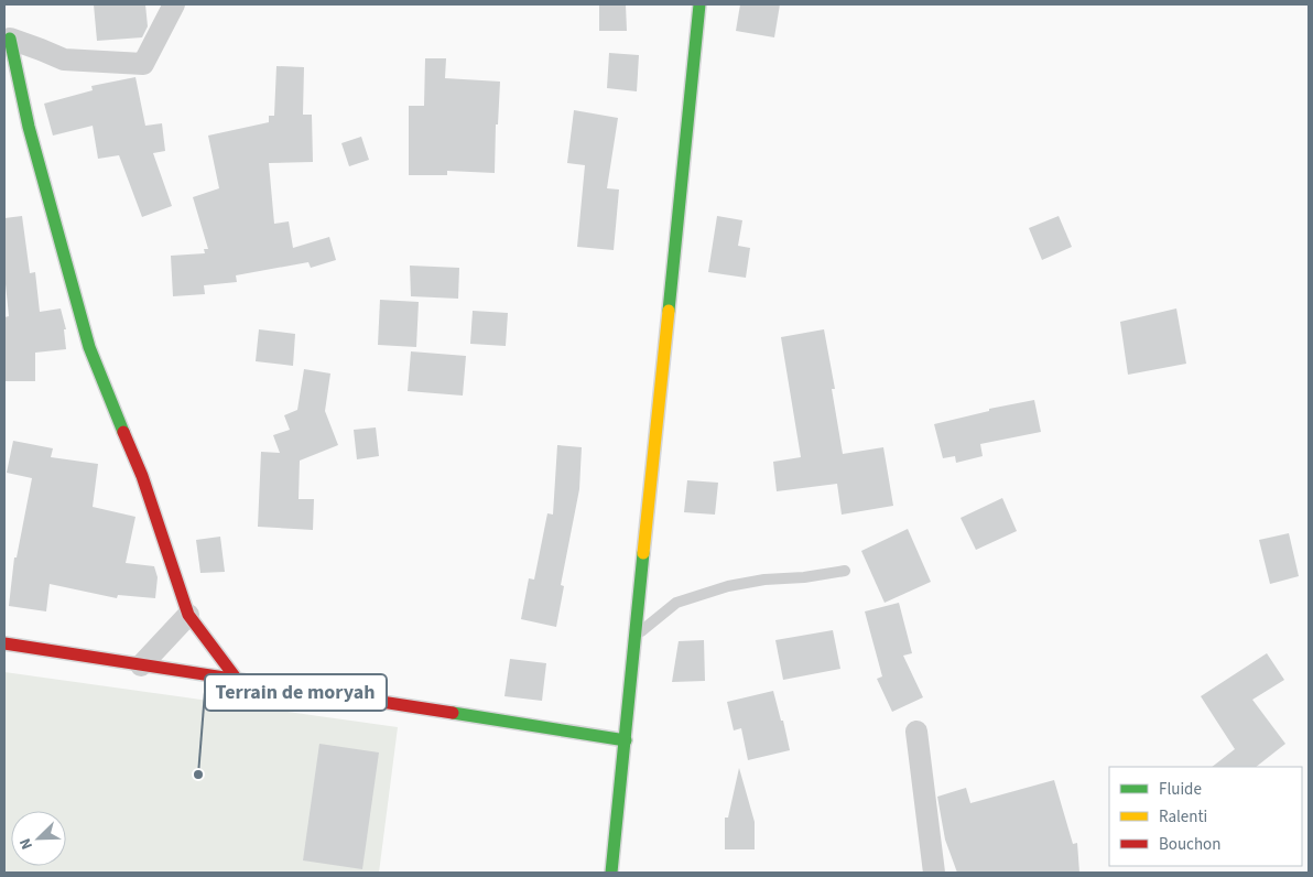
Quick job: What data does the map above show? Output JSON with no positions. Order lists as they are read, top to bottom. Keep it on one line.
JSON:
{"places":["Terrain de moryah"],"legend":["Fluide","Ralenti","Bouchon"],"north":"bottom left"}
